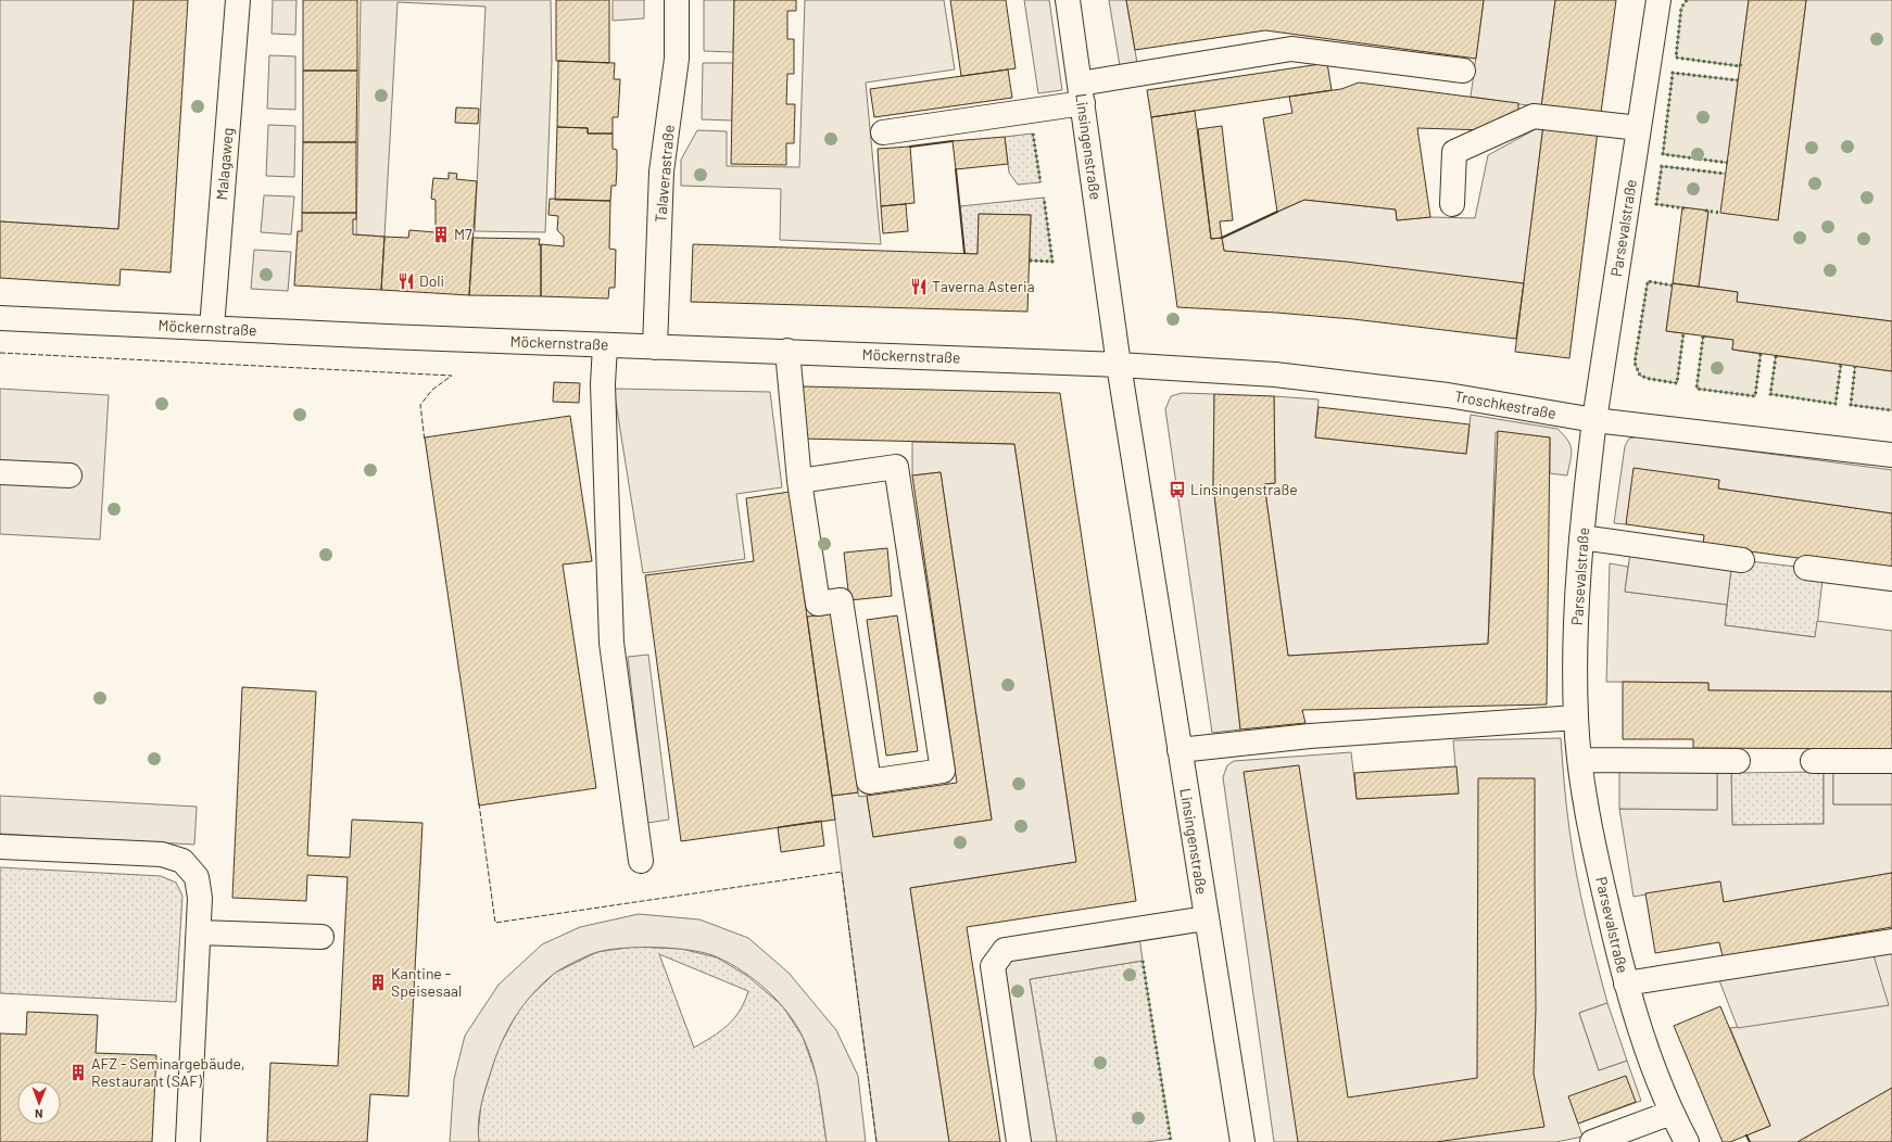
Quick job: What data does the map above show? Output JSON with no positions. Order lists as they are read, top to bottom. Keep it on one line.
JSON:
{"streets":{"street":["Linsingenstraße","Malagaweg","Talaverastraße","Parsevalstraße","Möckernstraße","Troschkestraße"]},"crossings":[["Linsingenstraße","Möckernstraße"],["Linsingenstraße","Troschkestraße"],["Malagaweg","Möckernstraße"],["Talaverastraße","Möckernstraße"],["Parsevalstraße","Troschkestraße"],["Möckernstraße","Troschkestraße"]],"places":{"building":["M7","Kantine - Speisesaal","AFZ - Seminargebäude, Restaurant (SAF)"],"restaurant":["Doli","Taverna Asteria"],"bus stop":["Linsingenstraße"]},"north":"bottom"}
